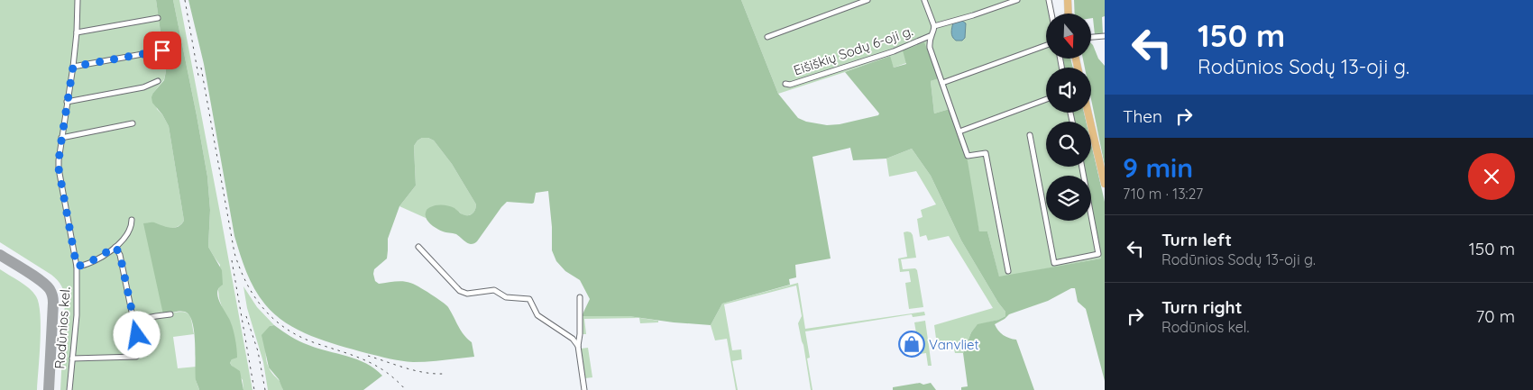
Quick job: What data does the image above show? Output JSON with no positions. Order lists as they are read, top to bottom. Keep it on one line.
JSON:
{"streets":{"street":["Eišiškių Sodų 6-oji g.","Rodūnios kel."]},"places":{"shop":["Vanvliet"]},"north":"bottom","page":{"turn":["150 m","Rodūnios Sodų 13-oji g."],"then":"Then","heading":["9 min","710 m · 13:27"],"list":[{"name":"Turn left","note":"Rodūnios Sodų 13-oji g.","value":"150 m"},{"name":"Turn right","note":"Rodūnios kel.","value":"70 m"}]}}
